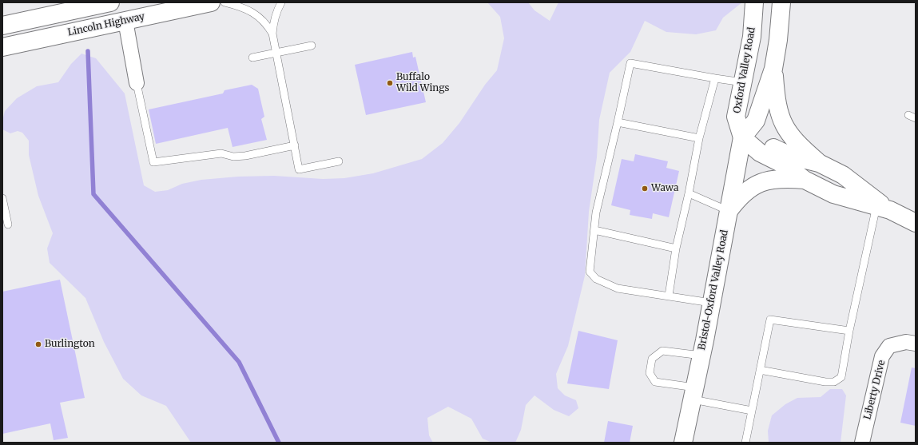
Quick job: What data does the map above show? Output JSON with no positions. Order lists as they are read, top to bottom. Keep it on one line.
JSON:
{"streets":{"main road":["Lincoln Highway","Oxford Valley Road","Bristol-Oxford Valley Road"],"street":["Liberty Drive"]},"crossings":[["Oxford Valley Road","Bristol-Oxford Valley Road"]],"places":["Buffalo Wild Wings","Wawa","Burlington"]}
